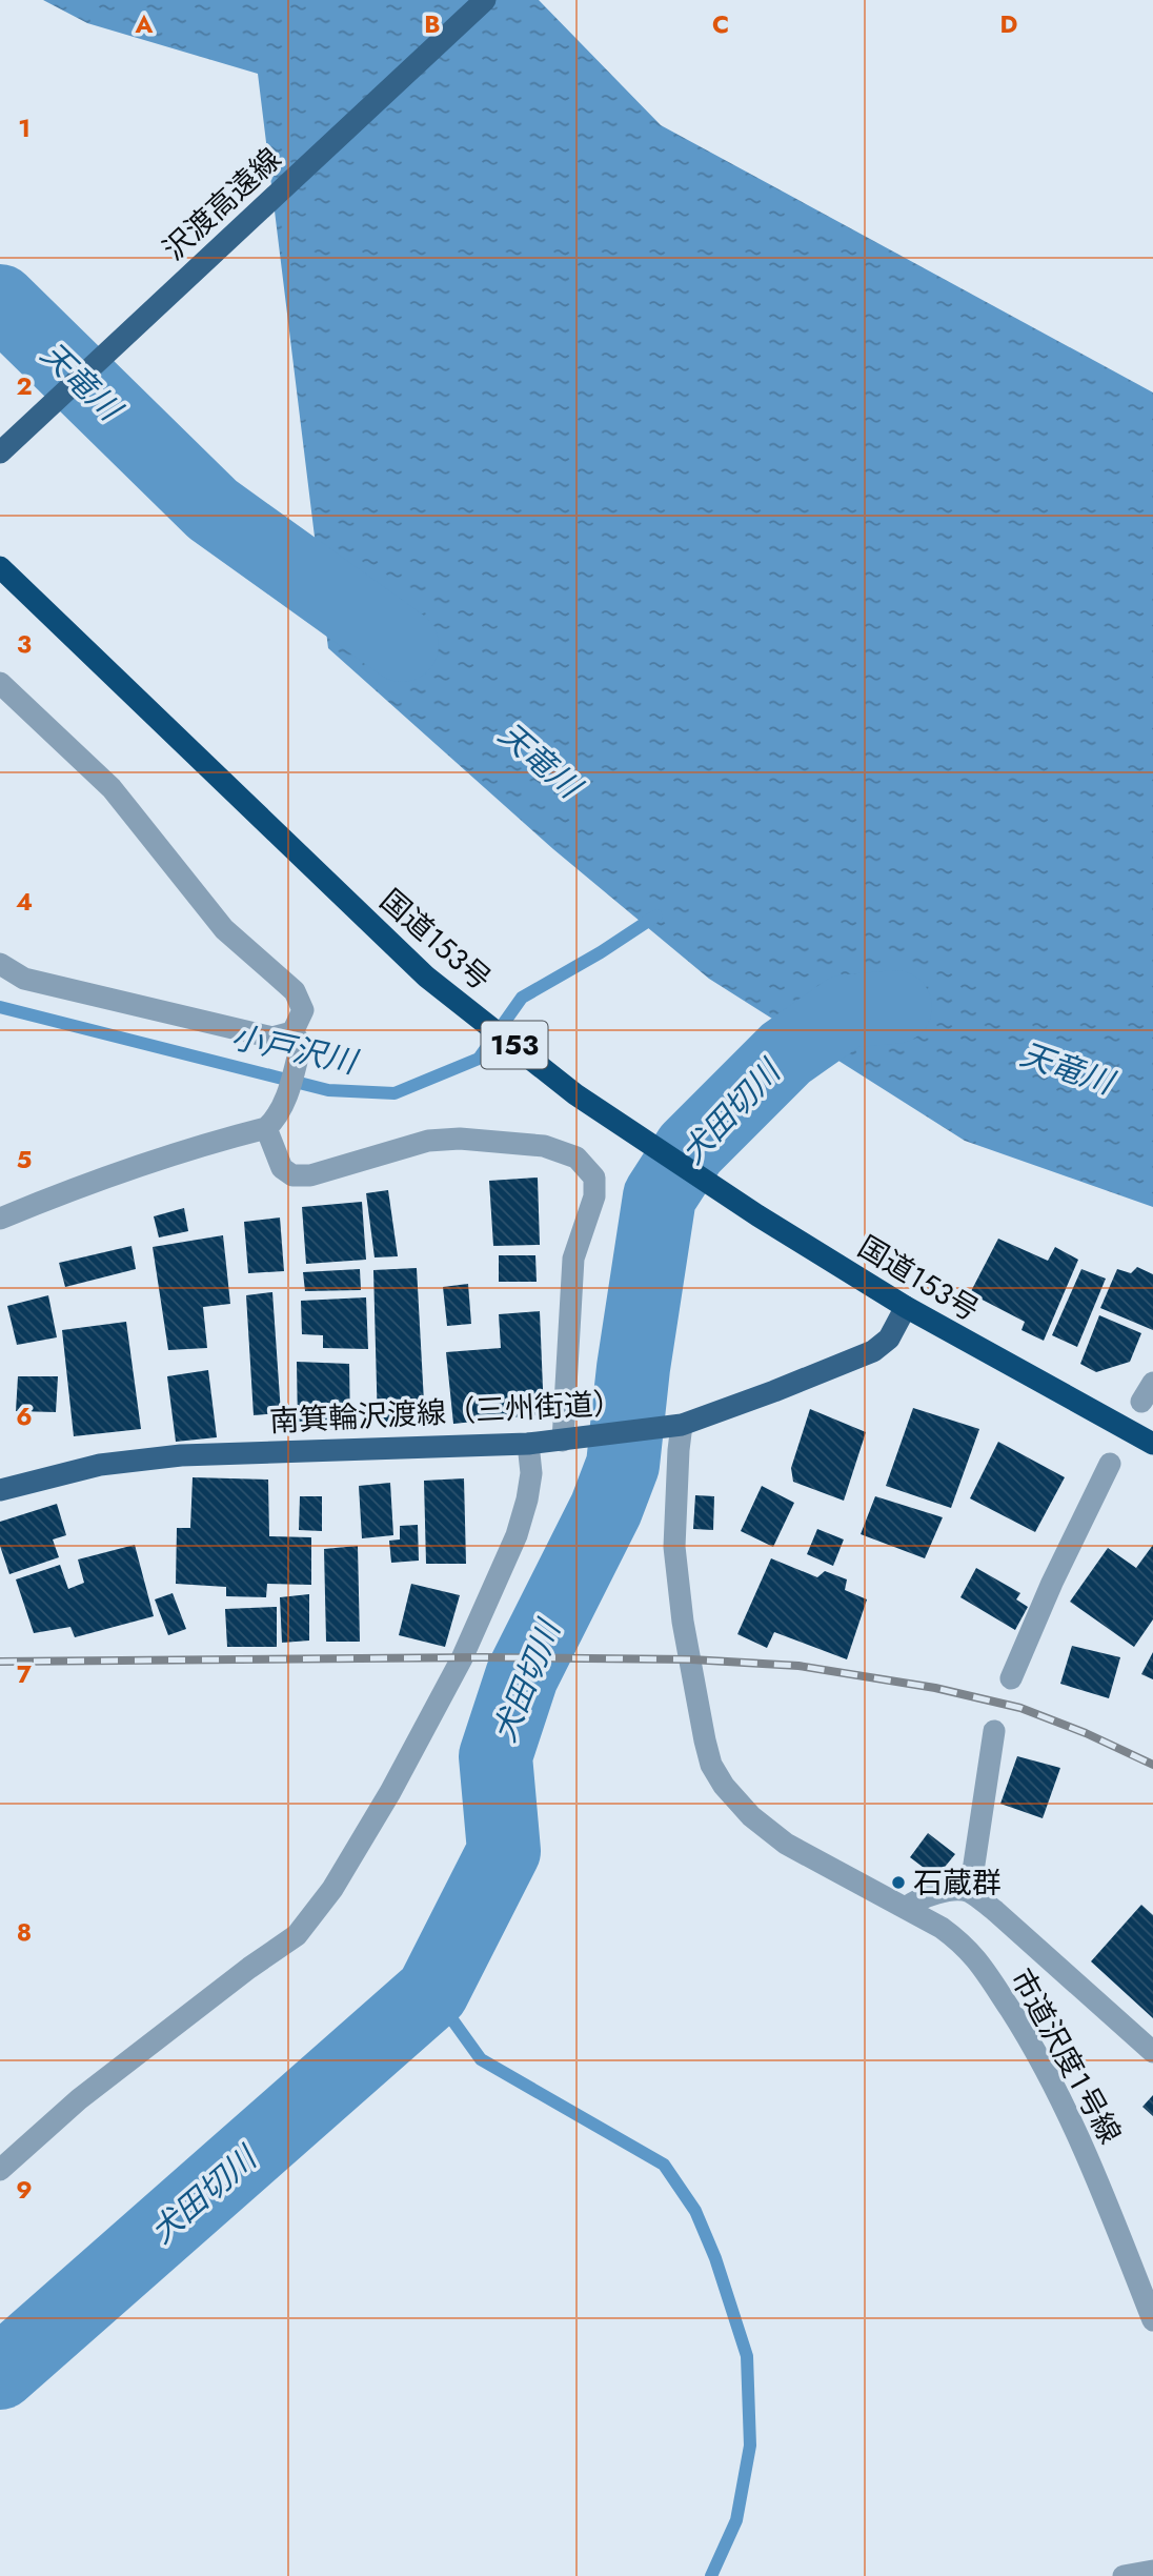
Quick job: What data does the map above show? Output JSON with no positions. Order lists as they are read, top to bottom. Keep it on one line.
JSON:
{"streets":{"highway":["国道153号","153"],"main road":["沢渡高遠線","南箕輪沢渡線（三州街道）"],"street":["市道沢度１号線"]},"crossings":[["国道153号","南箕輪沢渡線（三州街道）"],["南箕輪沢渡線（三州街道）","市道沢度１号線"]],"water":["天竜川","小戸沢川","犬田切川"],"places":["石蔵群"],"grid":{"columns":["A","B","C","D"],"rows":["1","2","3","4","5","6","7","8","9"]}}
